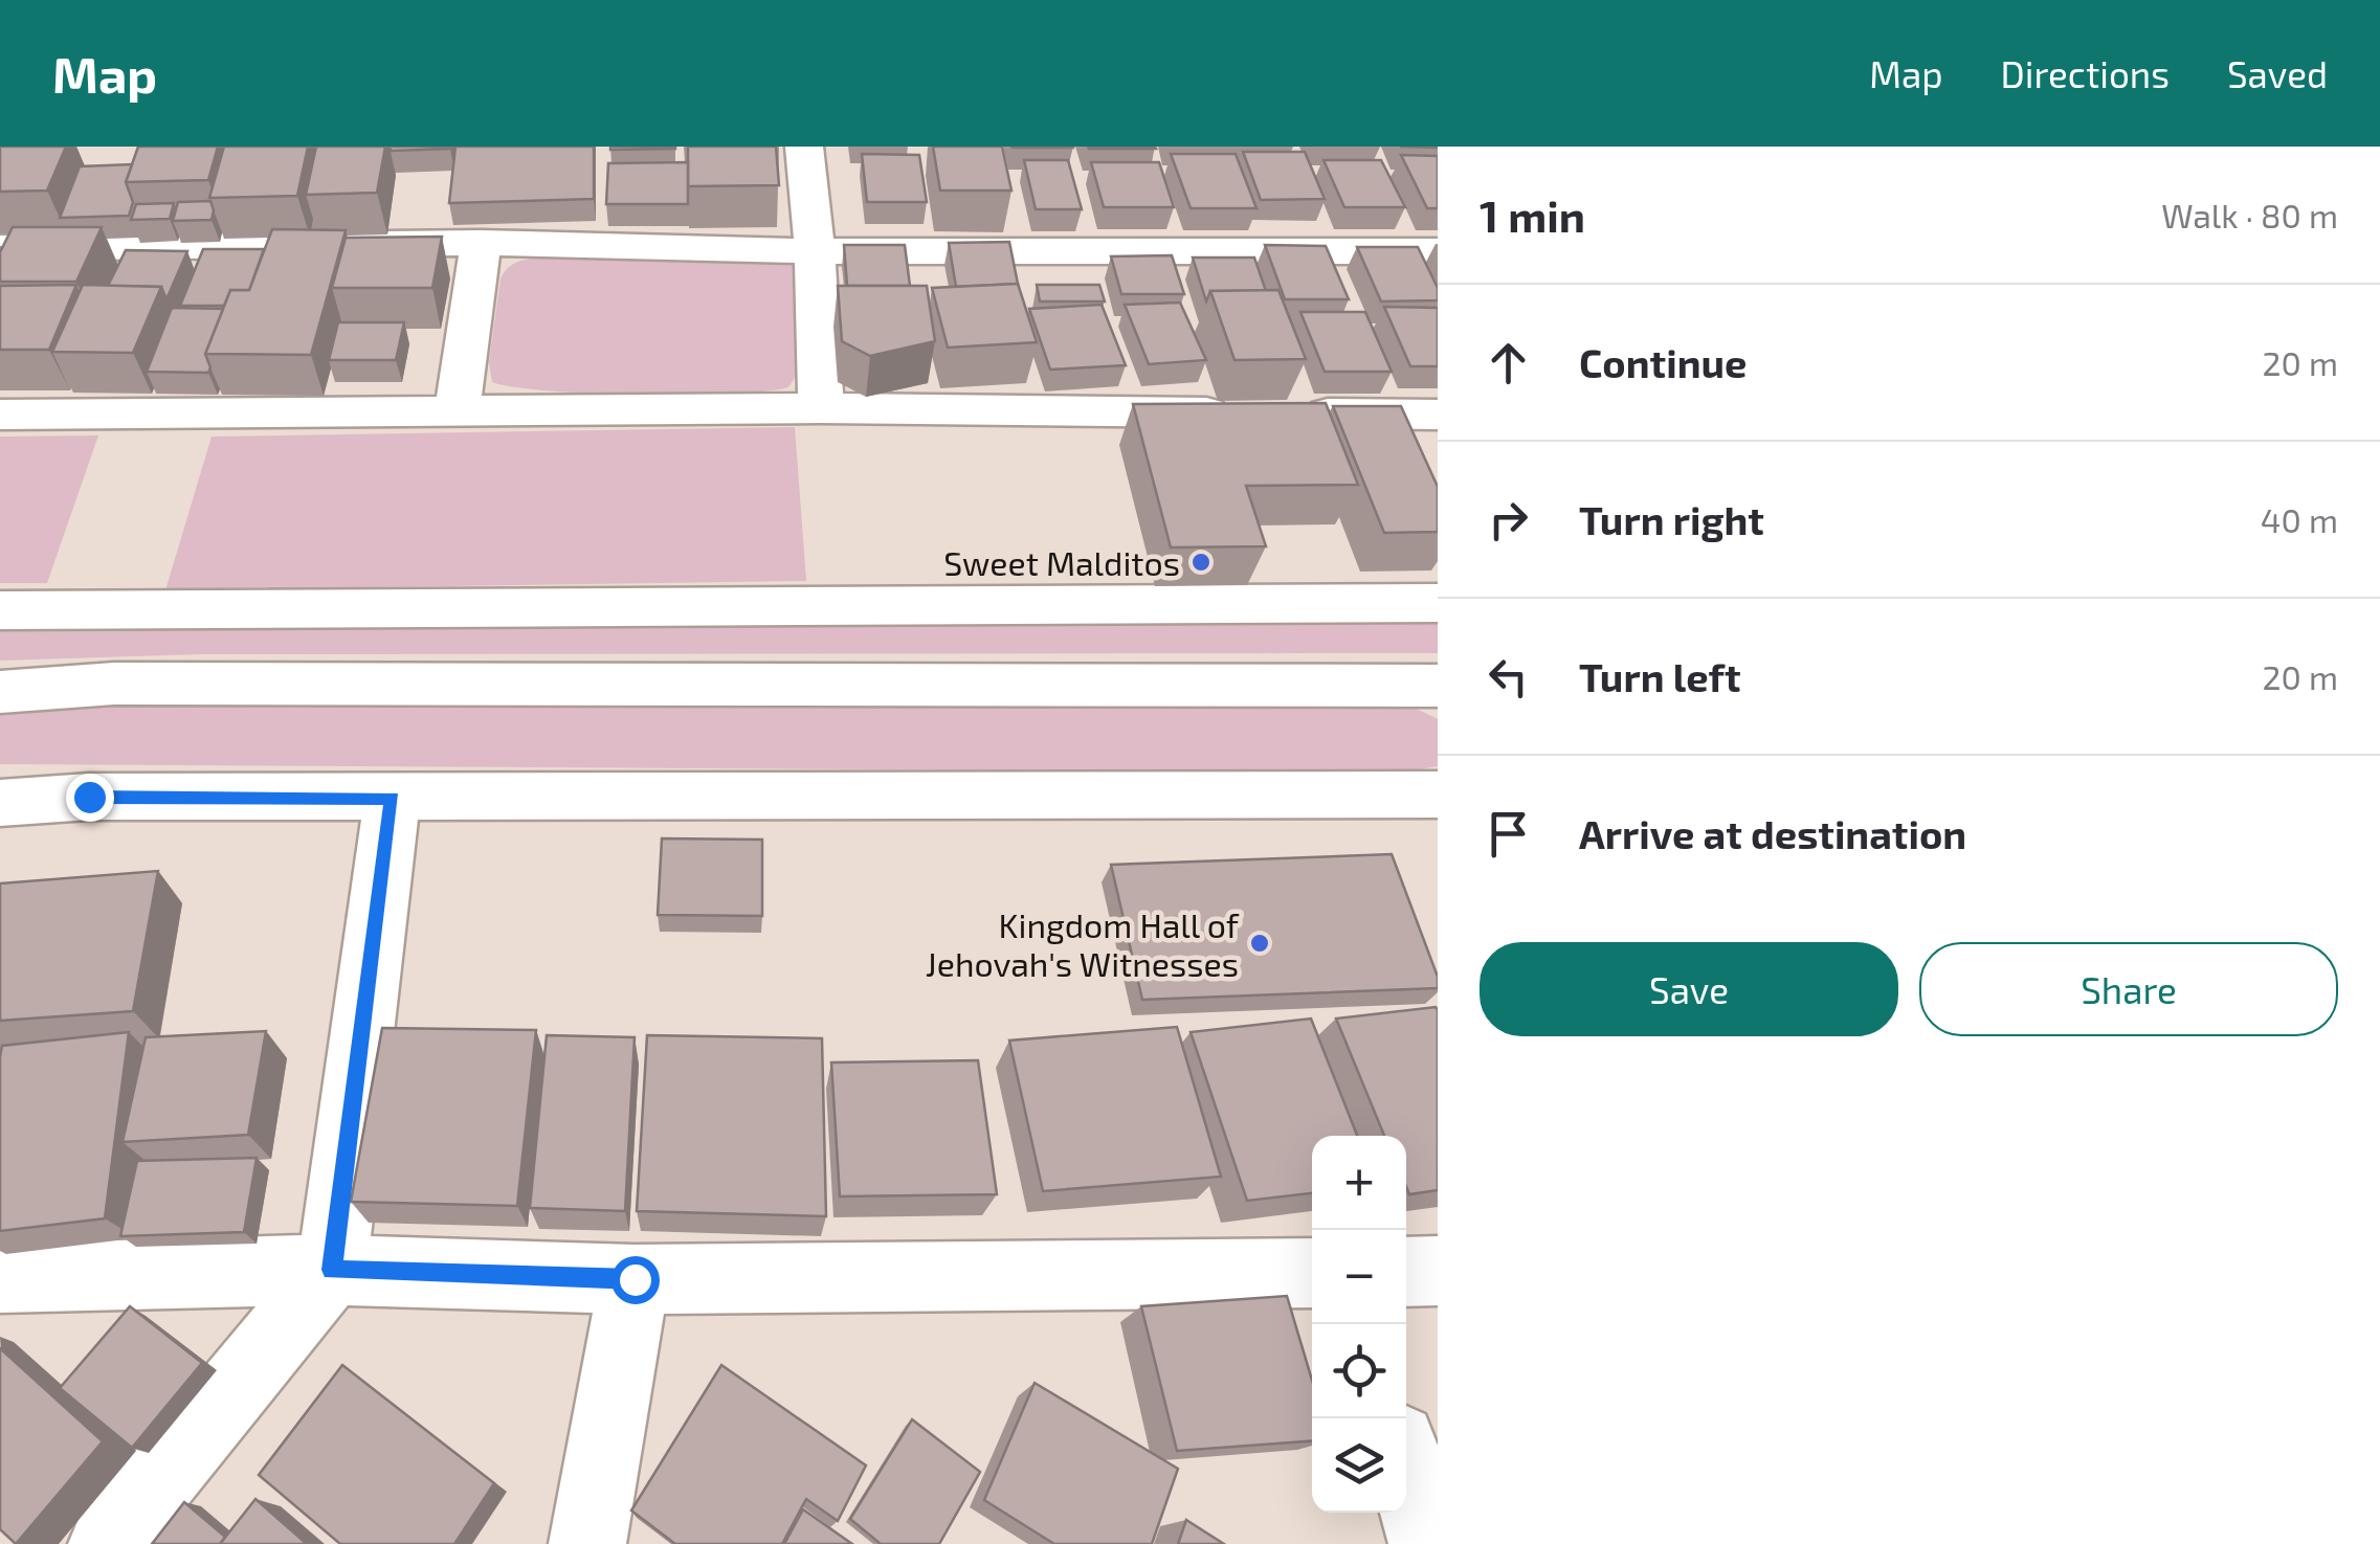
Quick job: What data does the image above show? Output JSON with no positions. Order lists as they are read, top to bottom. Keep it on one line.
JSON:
{"places":["Sweet Malditos","Kingdom Hall of Jehovah's Witnesses"],"page":{"header":"Map","nav":["Map","Directions","Saved"],"heading":["1 min","Walk · 80 m"],"list":[["Continue","20 m"],["Turn right","40 m"],["Turn left","20 m"],"Arrive at destination"],"buttons":["Save","Share"],"map_buttons":["+","−"]}}
